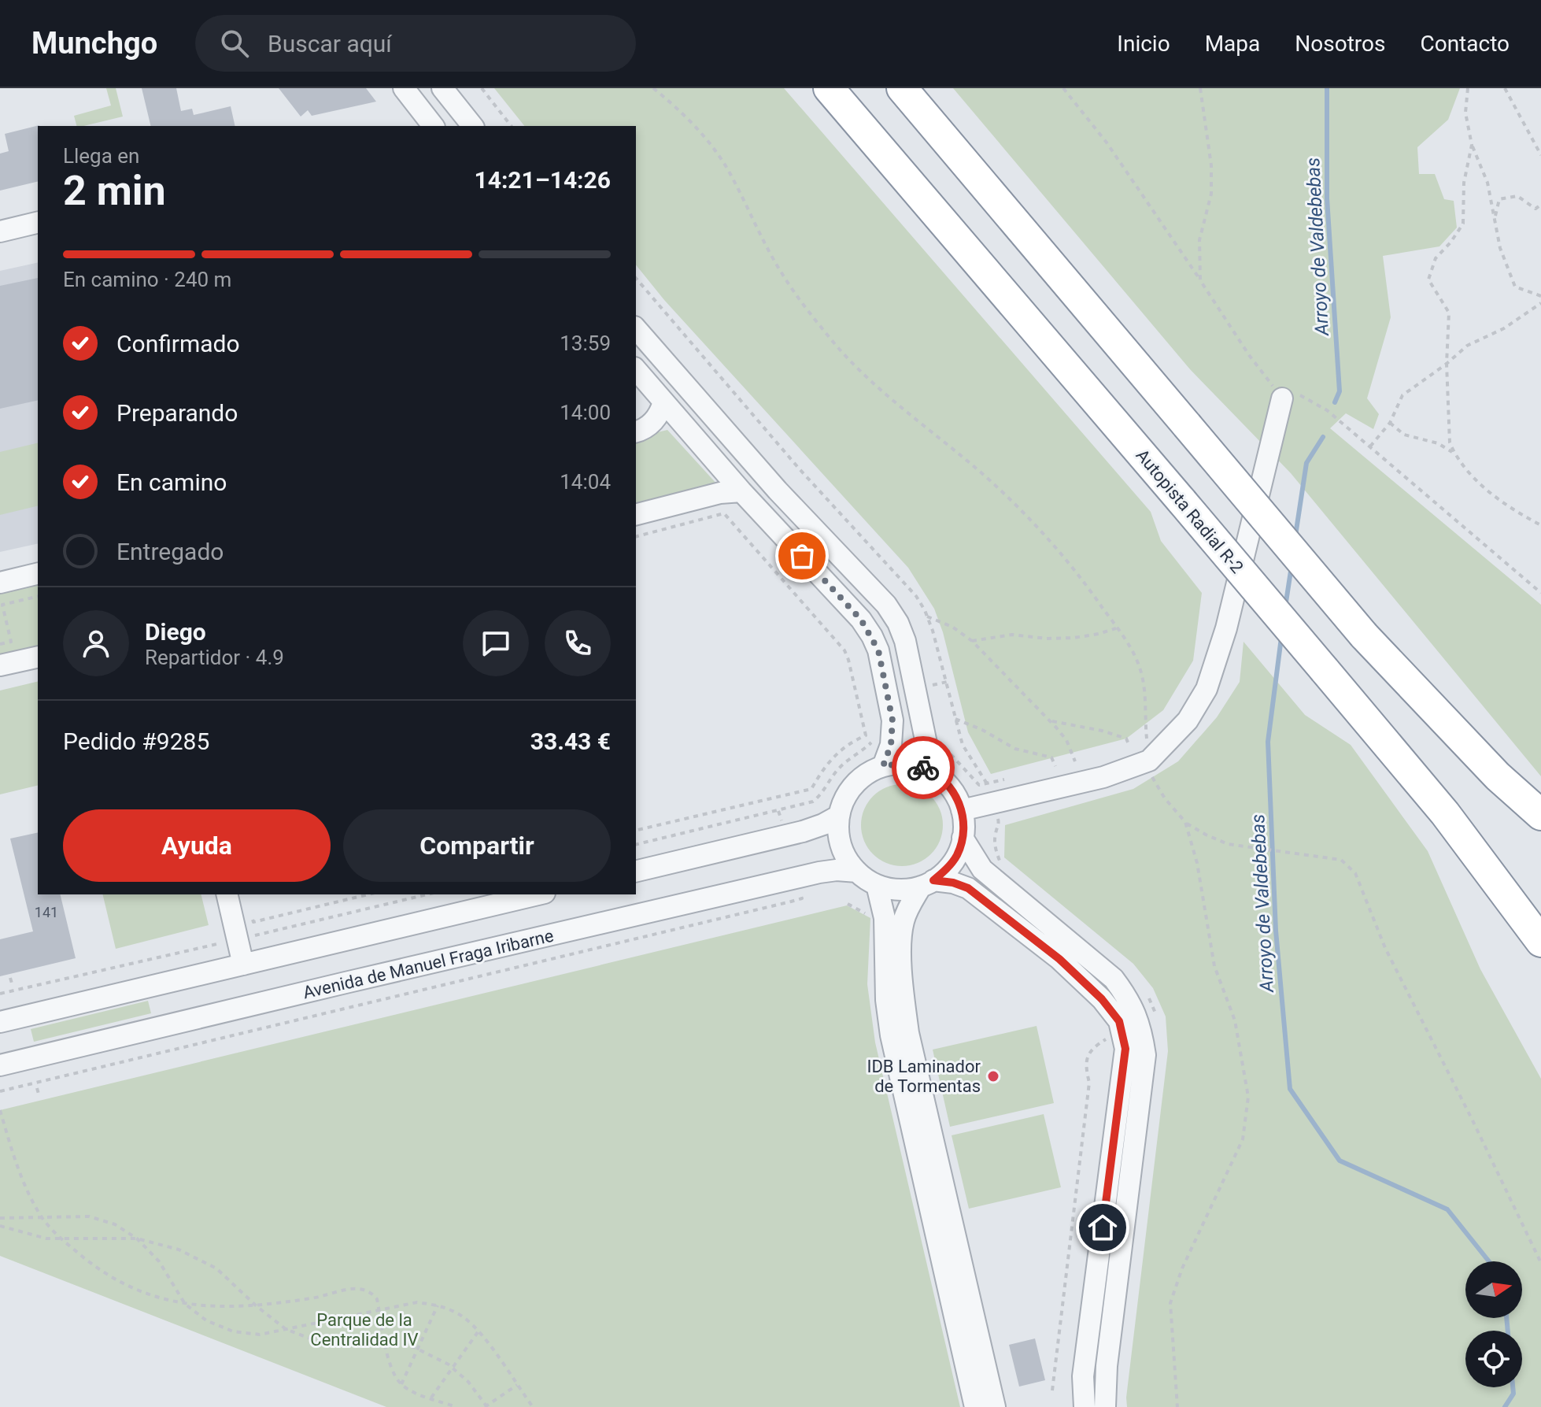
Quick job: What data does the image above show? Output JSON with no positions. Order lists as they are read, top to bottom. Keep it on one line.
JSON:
{"streets":{"highway":["Autopista Radial R-2"],"street":["Avenida de Manuel Fraga Iribarne"]},"water":["Arroyo de Valdebebas"],"parks":["Parque de la Centralidad IV"],"places":["IDB Laminador de Tormentas"],"house_numbers":["141"],"north":"right","page":{"header":"Munchgo","search":"Buscar aquí","nav":["Inicio","Mapa","Nosotros","Contacto"],"heading":["2 min","Llega en","14:21–14:26"],"panel":["Diego","Repartidor · 4.9","Pedido #9285","33.43 €"],"bar":"En camino · 240 m","list":[["Confirmado","13:59"],["Preparando","14:00"],["En camino","14:04"],"Entregado"],"buttons":["Ayuda","Compartir"]}}
